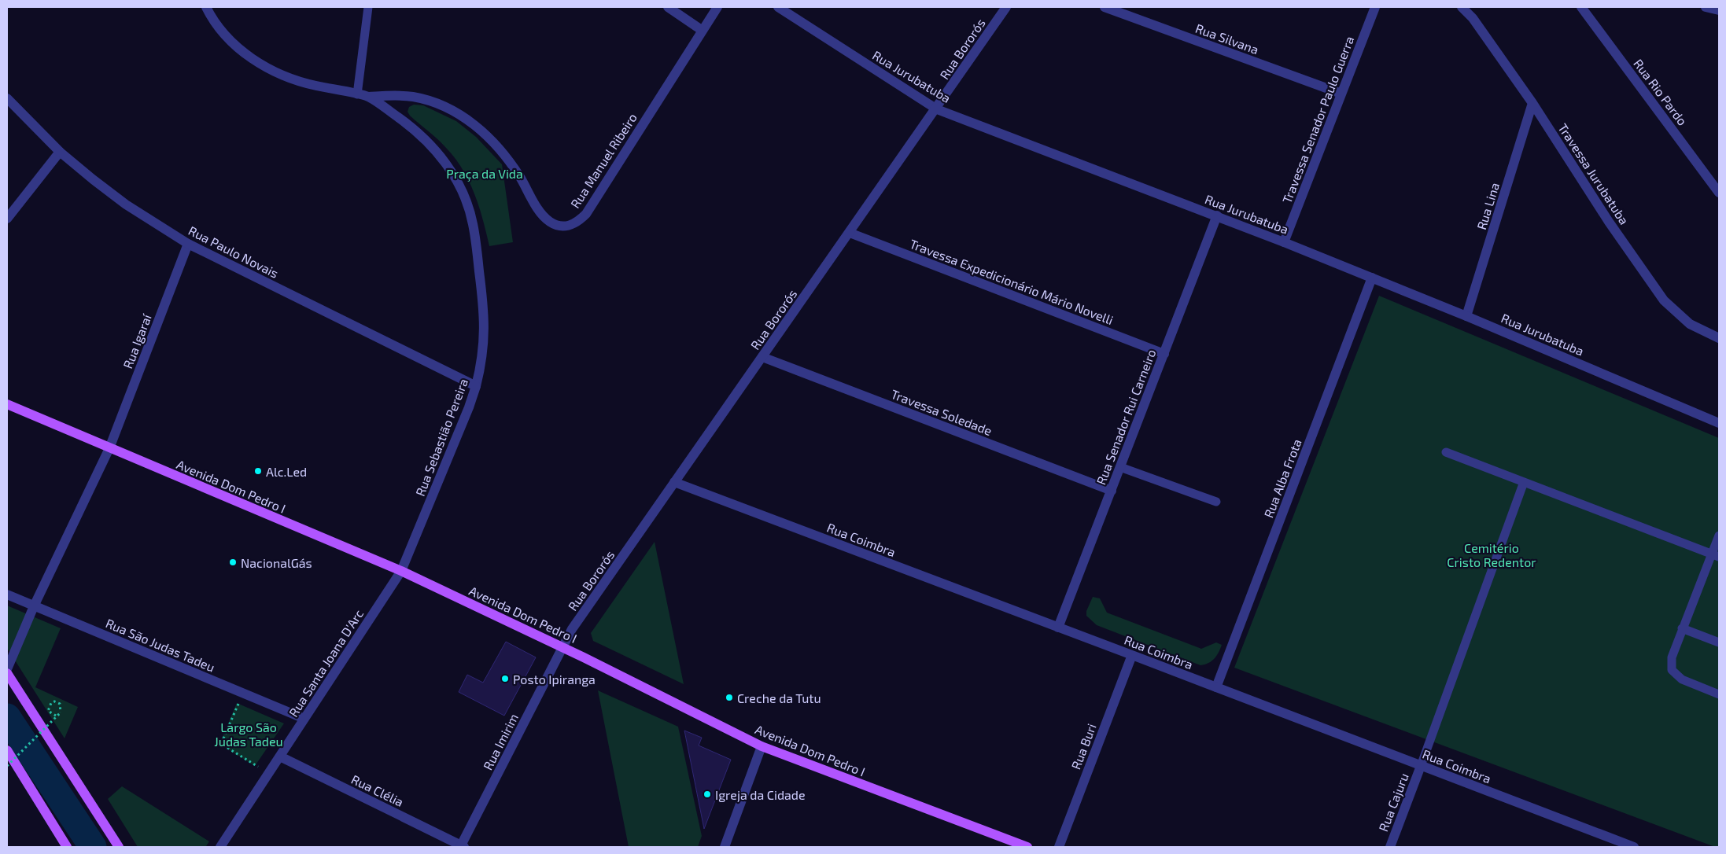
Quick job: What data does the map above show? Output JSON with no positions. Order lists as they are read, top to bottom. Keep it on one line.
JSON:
{"streets":{"main road":["Avenida Dom Pedro I"],"street":["Rua Silvana","Rua Bororós","Rua Jurubatuba","Rua Rio Pardo","Travessa Senador Paulo Guerra","Rua Manuel Ribeiro","Travessa Jurubatuba","Rua Lina","Rua Paulo Novais","Travessa Expedicionário Mário Novelli","Rua Igaraí","Travessa Soledade","Rua Senador Rui Carneiro","Rua Sebastião Pereira","Rua Alba Frota","Rua Coimbra","Rua São Judas Tadeu","Rua Santa Joana D'Arc","Rua Imirim","Rua Buri","Rua Clélia","Rua Cajuru"]},"crossings":[["Rua Silvana","Travessa Senador Paulo Guerra"],["Rua Bororós","Rua Jurubatuba"],["Rua Bororós","Travessa Expedicionário Mário Novelli"],["Rua Bororós","Travessa Soledade"],["Rua Bororós","Avenida Dom Pedro I"],["Rua Bororós","Rua Coimbra"],["Rua Bororós","Rua Imirim"],["Rua Jurubatuba","Travessa Senador Paulo Guerra"],["Rua Jurubatuba","Rua Lina"],["Rua Jurubatuba","Rua Senador Rui Carneiro"],["Rua Jurubatuba","Rua Alba Frota"],["Rua Manuel Ribeiro","Rua Sebastião Pereira"],["Travessa Jurubatuba","Rua Lina"],["Rua Paulo Novais","Rua Igaraí"],["Rua Paulo Novais","Rua Sebastião Pereira"],["Travessa Expedicionário Mário Novelli","Rua Senador Rui Carneiro"],["Rua Igaraí","Avenida Dom Pedro I"],["Rua Igaraí","Rua São Judas Tadeu"],["Travessa Soledade","Rua Senador Rui Carneiro"],["Rua Senador Rui Carneiro","Rua Coimbra"],["Rua Sebastião Pereira","Avenida Dom Pedro I"],["Rua Sebastião Pereira","Rua Santa Joana D'Arc"],["Rua Alba Frota","Rua Coimbra"],["Avenida Dom Pedro I","Rua Santa Joana D'Arc"],["Avenida Dom Pedro I","Rua Imirim"],["Rua Coimbra","Rua Buri"],["Rua Coimbra","Rua Cajuru"],["Rua São Judas Tadeu","Rua Santa Joana D'Arc"],["Rua Santa Joana D'Arc","Rua Clélia"],["Rua Imirim","Rua Clélia"]],"parks":["Praça da Vida","Cemitério Cristo Redentor","Largo São Judas Tadeu"],"places":["Alc.Led","NacionalGás","Posto Ipiranga","Creche da Tutu","Igreja da Cidade"]}
